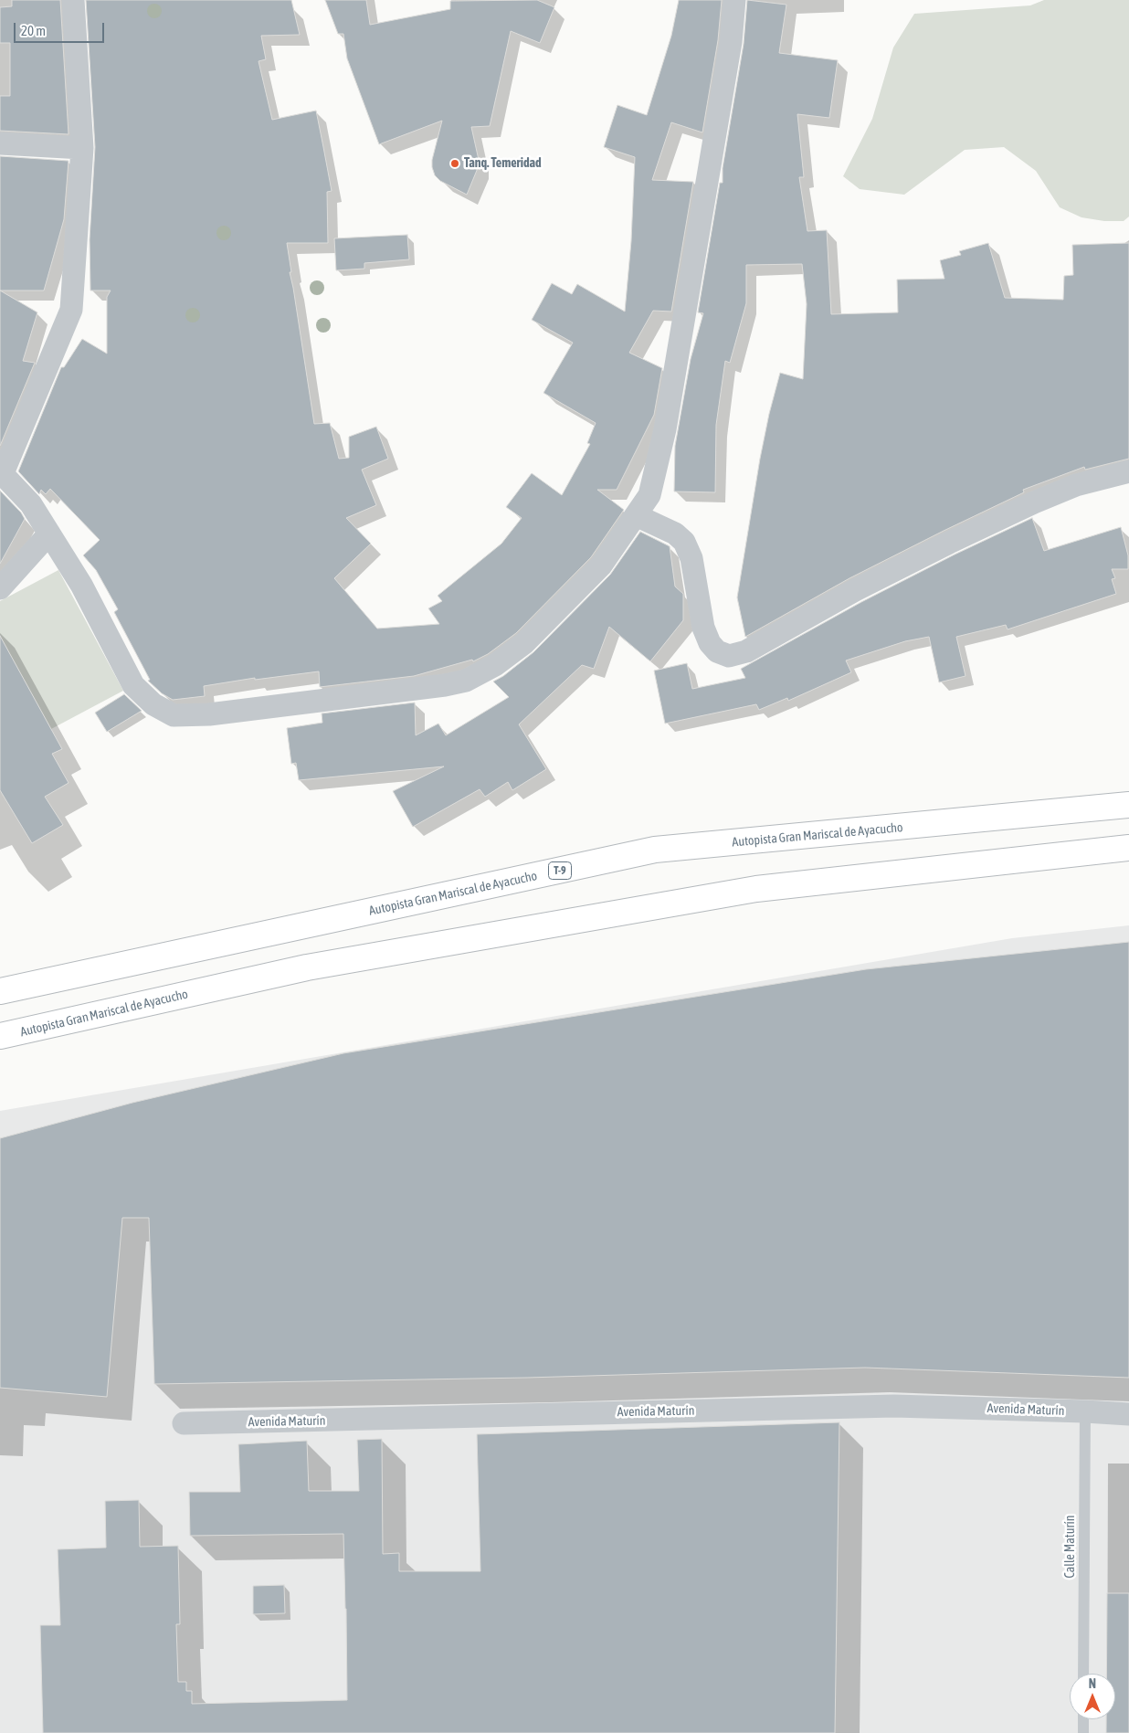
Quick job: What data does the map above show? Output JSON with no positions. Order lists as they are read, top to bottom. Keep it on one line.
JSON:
{"streets":{"highway":["Autopista Gran Mariscal de Ayacucho","T-9"],"street":["Avenida Maturín"],"lane":["Calle Maturín"]},"crossings":[["Avenida Maturín","Calle Maturín"]],"places":["Tanq. Temeridad"],"scale_bar":"20 m","north":"top"}
